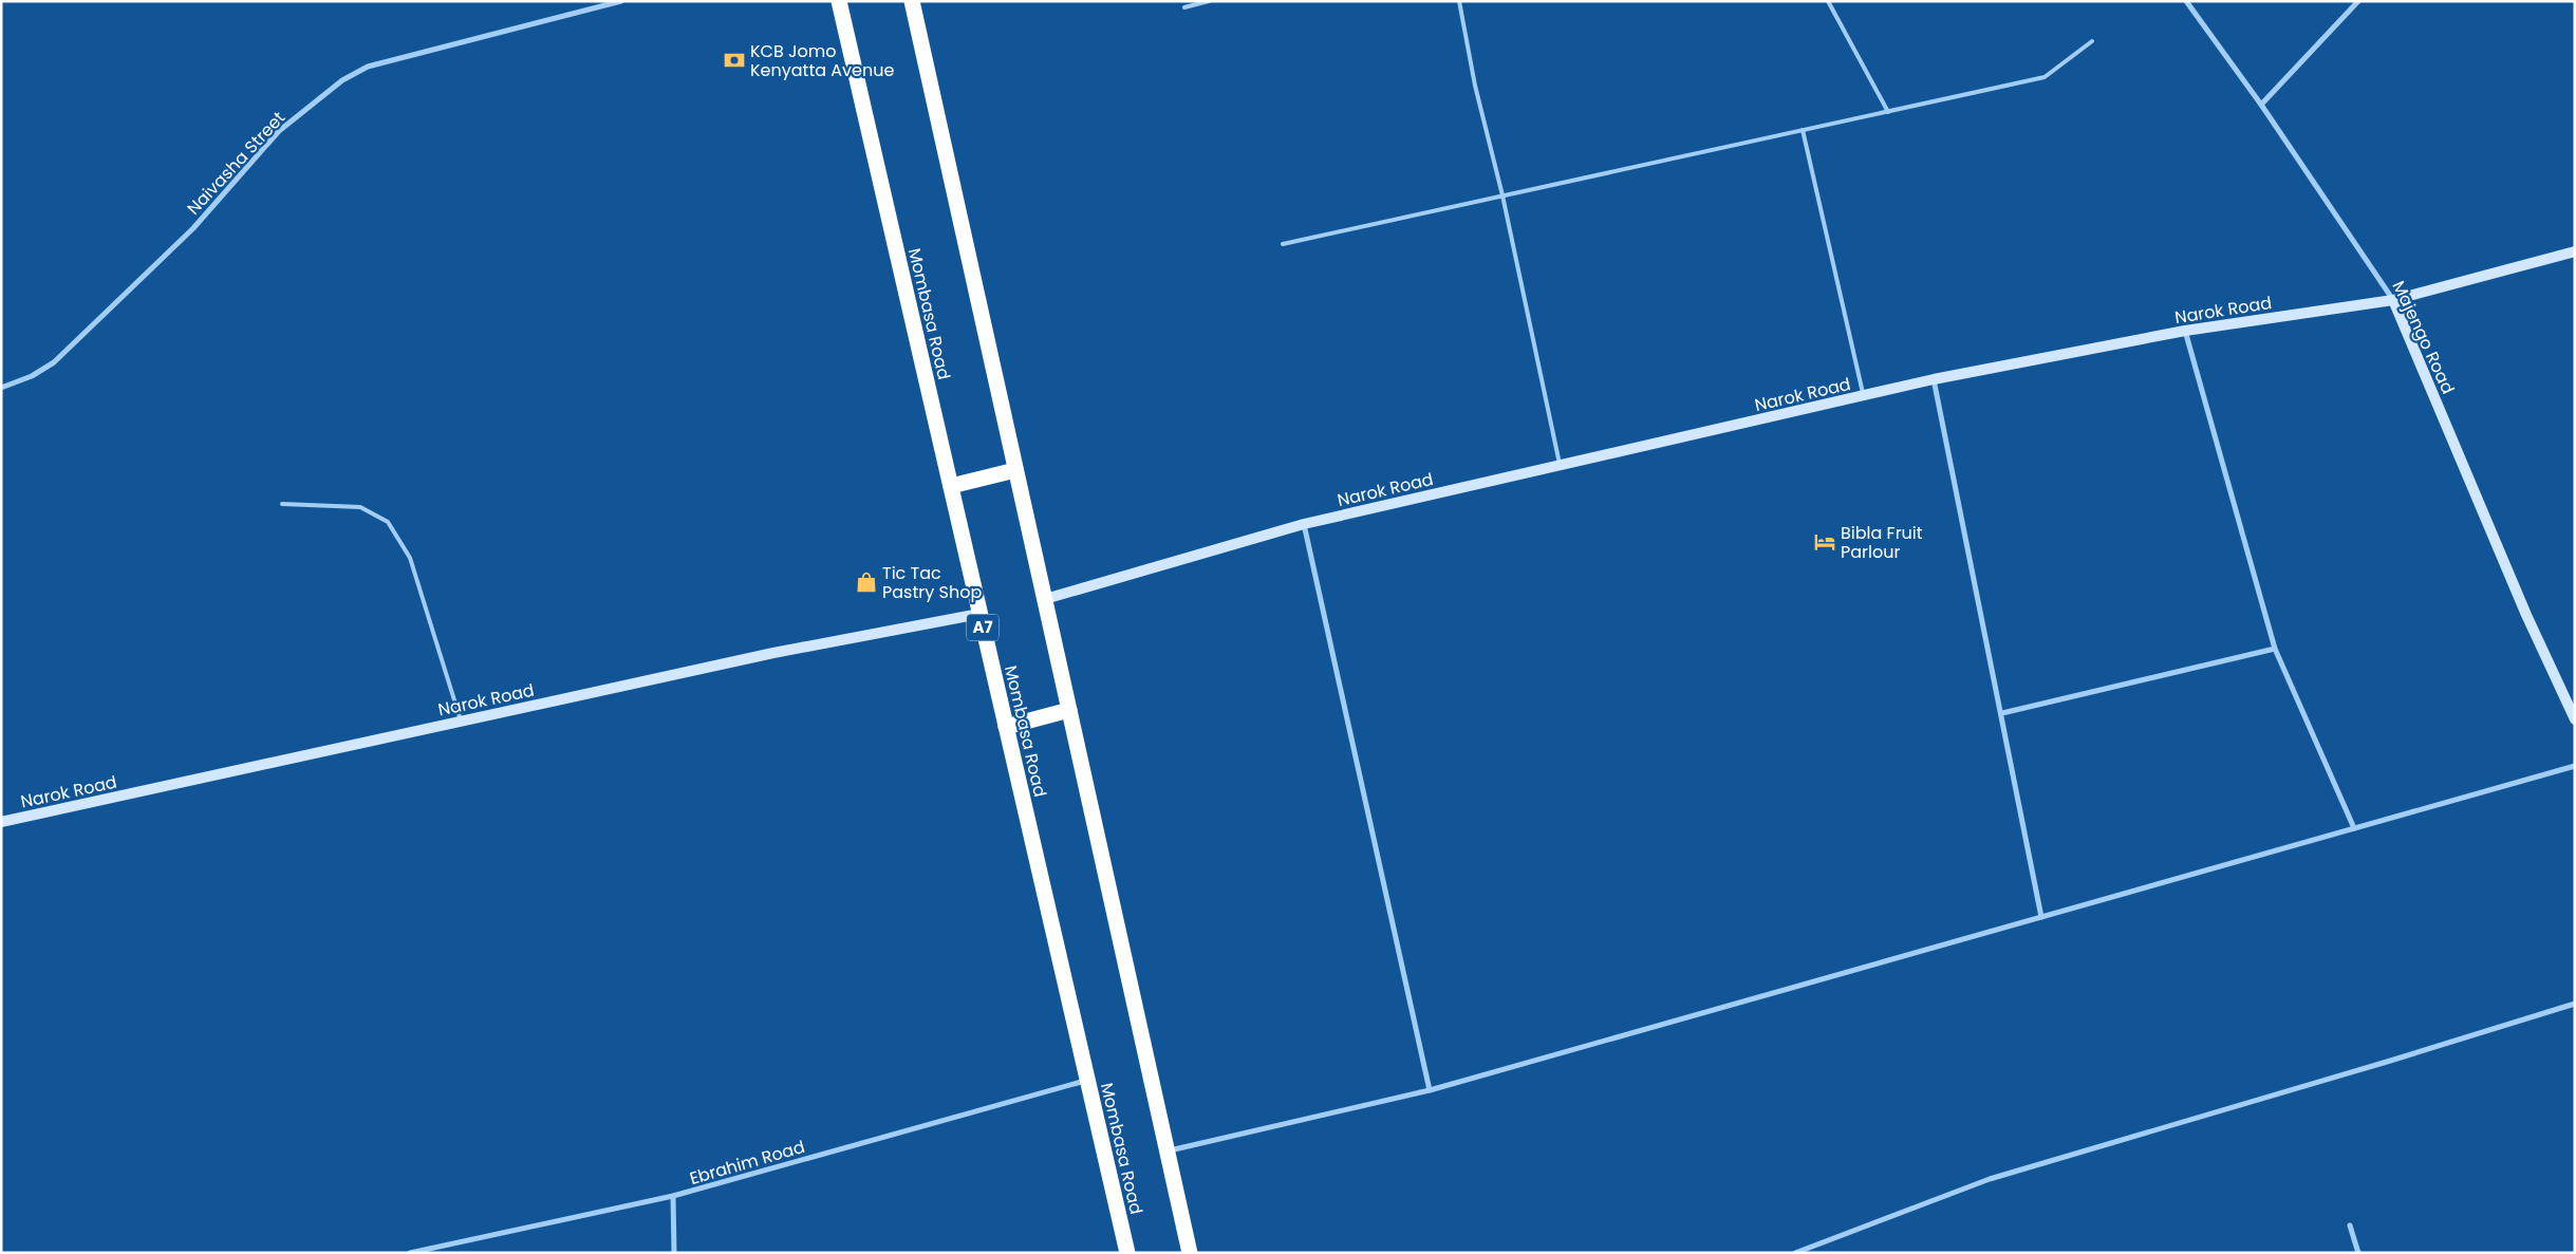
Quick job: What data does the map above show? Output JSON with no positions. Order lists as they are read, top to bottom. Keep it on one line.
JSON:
{"streets":{"highway":["Mombasa Road","A7"],"street":["Naivasha Street","Narok Road","Majengo Road","Ebrahim Road"]},"crossings":[["Narok Road","Mombasa Road"],["Narok Road","Majengo Road"],["Mombasa Road","Ebrahim Road"]],"places":{"bank":["KCB Jomo Kenyatta Avenue"],"hotel":["Bibla Fruit Parlour"],"shop":["Tic Tac Pastry Shop"]}}
